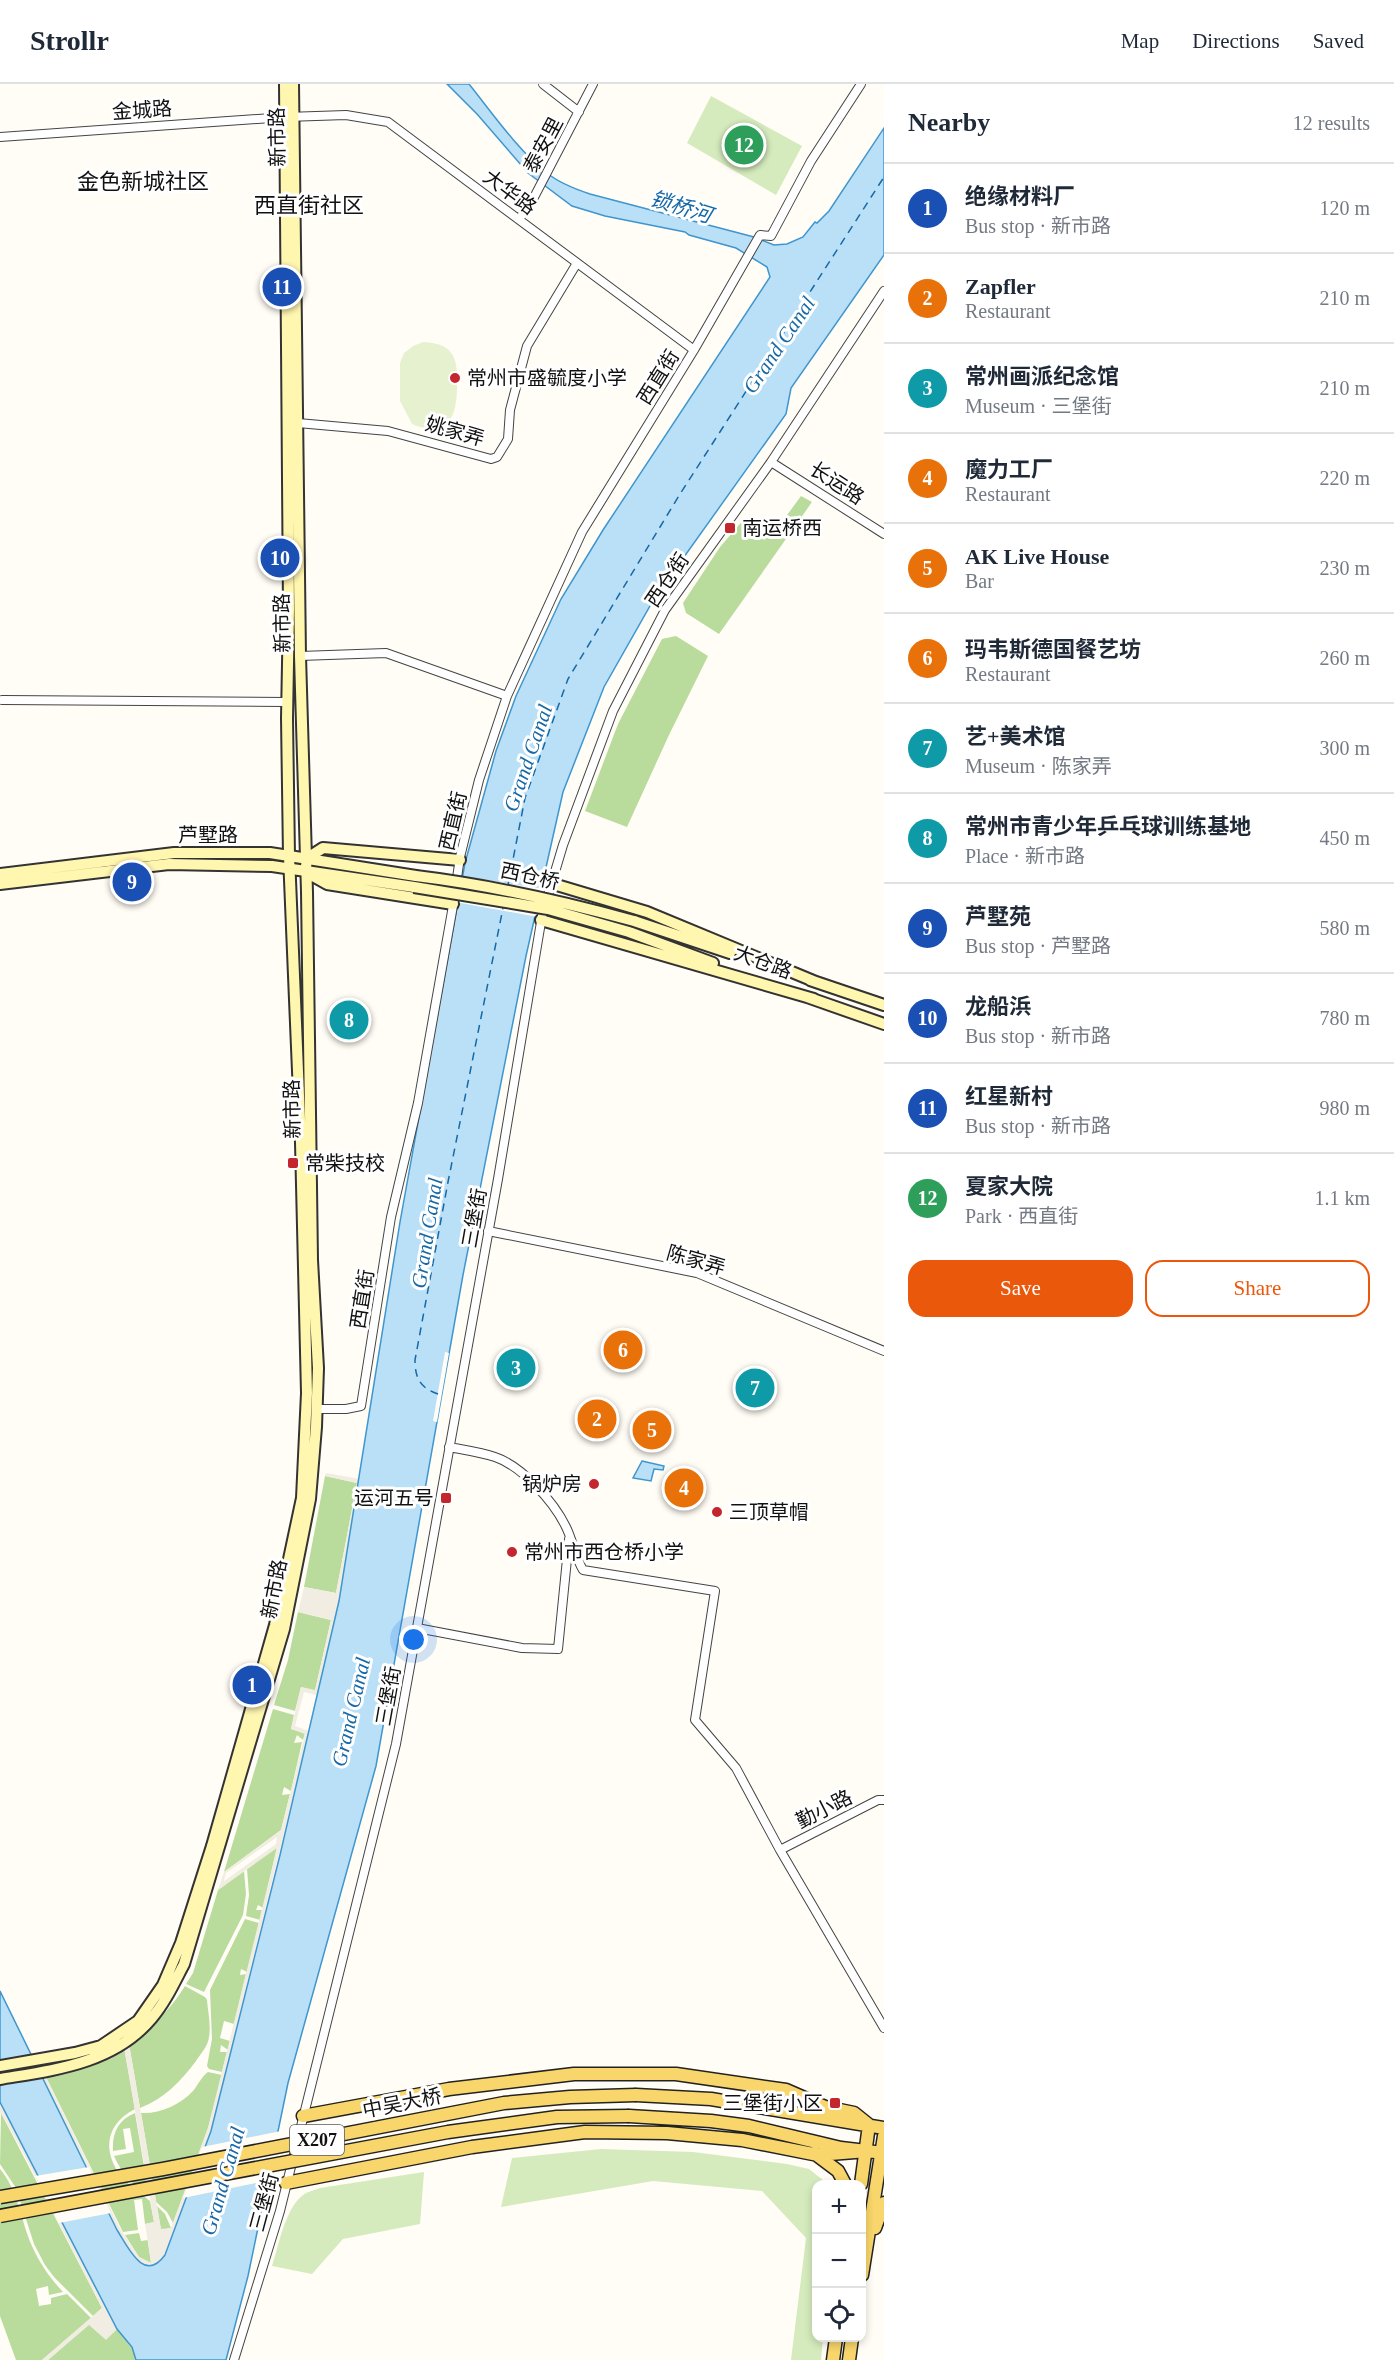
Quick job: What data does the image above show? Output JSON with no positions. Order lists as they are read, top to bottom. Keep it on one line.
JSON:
{"streets":{"main road":["中吴大桥","X207"],"street":["金城路","新市路","泰安里","大华路","西直街","姚家弄","长运路","西仓街","芦墅路","西仓桥","大仓路","三堡街","陈家弄","勤小路"]},"crossings":[["金城路","新市路"],["金城路","大华路"],["新市路","大华路"],["新市路","西直街"],["新市路","姚家弄"],["新市路","芦墅路"],["泰安里","大华路"],["大华路","西直街"],["大华路","姚家弄"],["长运路","西仓街"],["西仓街","三堡街"],["芦墅路","西仓桥"],["西仓桥","大仓路"],["三堡街","陈家弄"]],"districts":["金色新城社区","西直街社区"],"water":["锁桥河","Grand Canal"],"places":{"other":["常州市盛毓度小学","锅炉房","三顶草帽","常州市西仓桥小学"],"transit":["南运桥西","常柴技校","运河五号","三堡街小区"]},"page":{"header":"Strollr","nav":["Map","Directions","Saved"],"heading":["Nearby","12 results"],"pins":["12","11","10","9","8","6","3","7","2","5","4","1"],"list":[{"mark":"1","name":"绝缘材料厂","note":"Bus stop · 新市路","value":"120 m"},{"mark":"2","name":"Zapfler","note":"Restaurant","value":"210 m"},{"mark":"3","name":"常州画派纪念馆","note":"Museum · 三堡街","value":"210 m"},{"mark":"4","name":"魔力工厂","note":"Restaurant","value":"220 m"},{"mark":"5","name":"AK Live House","note":"Bar","value":"230 m"},{"mark":"6","name":"玛韦斯德国餐艺坊","note":"Restaurant","value":"260 m"},{"mark":"7","name":"艺+美术馆","note":"Museum · 陈家弄","value":"300 m"},{"mark":"8","name":"常州市青少年乒乓球训练基地","note":"Place · 新市路","value":"450 m"},{"mark":"9","name":"芦墅苑","note":"Bus stop · 芦墅路","value":"580 m"},{"mark":"10","name":"龙船浜","note":"Bus stop · 新市路","value":"780 m"},{"mark":"11","name":"红星新村","note":"Bus stop · 新市路","value":"980 m"},{"mark":"12","name":"夏家大院","note":"Park · 西直街","value":"1.1 km"}],"buttons":["Save","Share"],"map_buttons":["+","−"]}}
